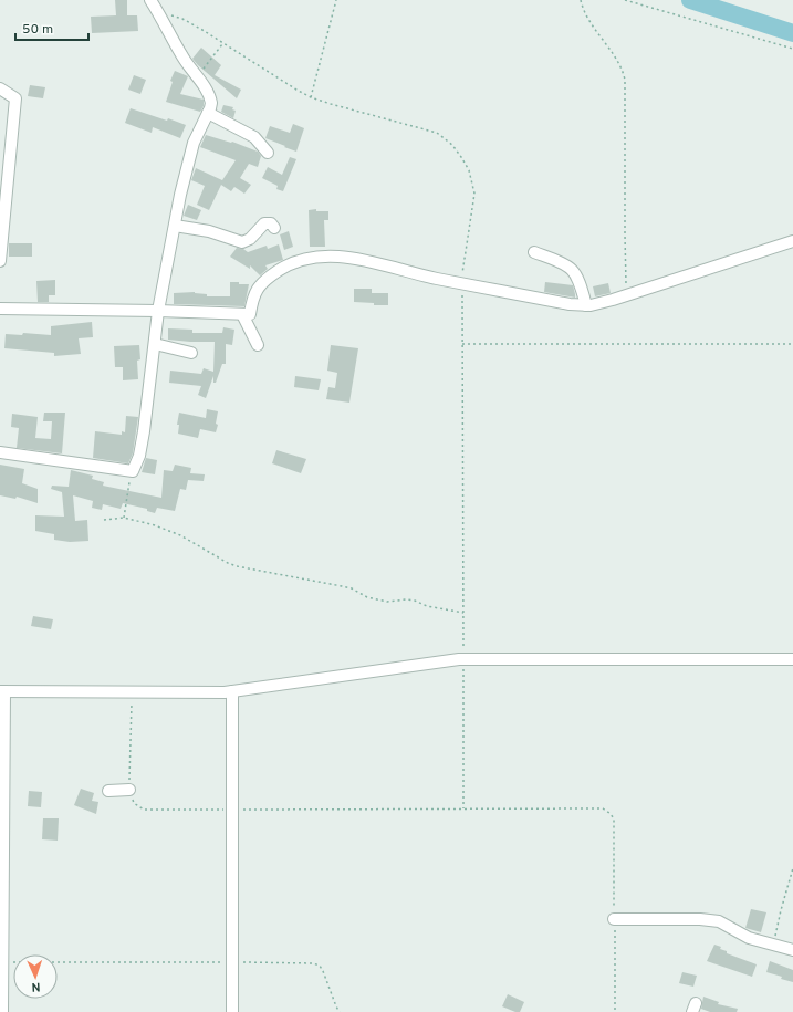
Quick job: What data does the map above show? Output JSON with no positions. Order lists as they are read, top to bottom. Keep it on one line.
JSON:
{"scale_bar":"50 m","north":"bottom"}
